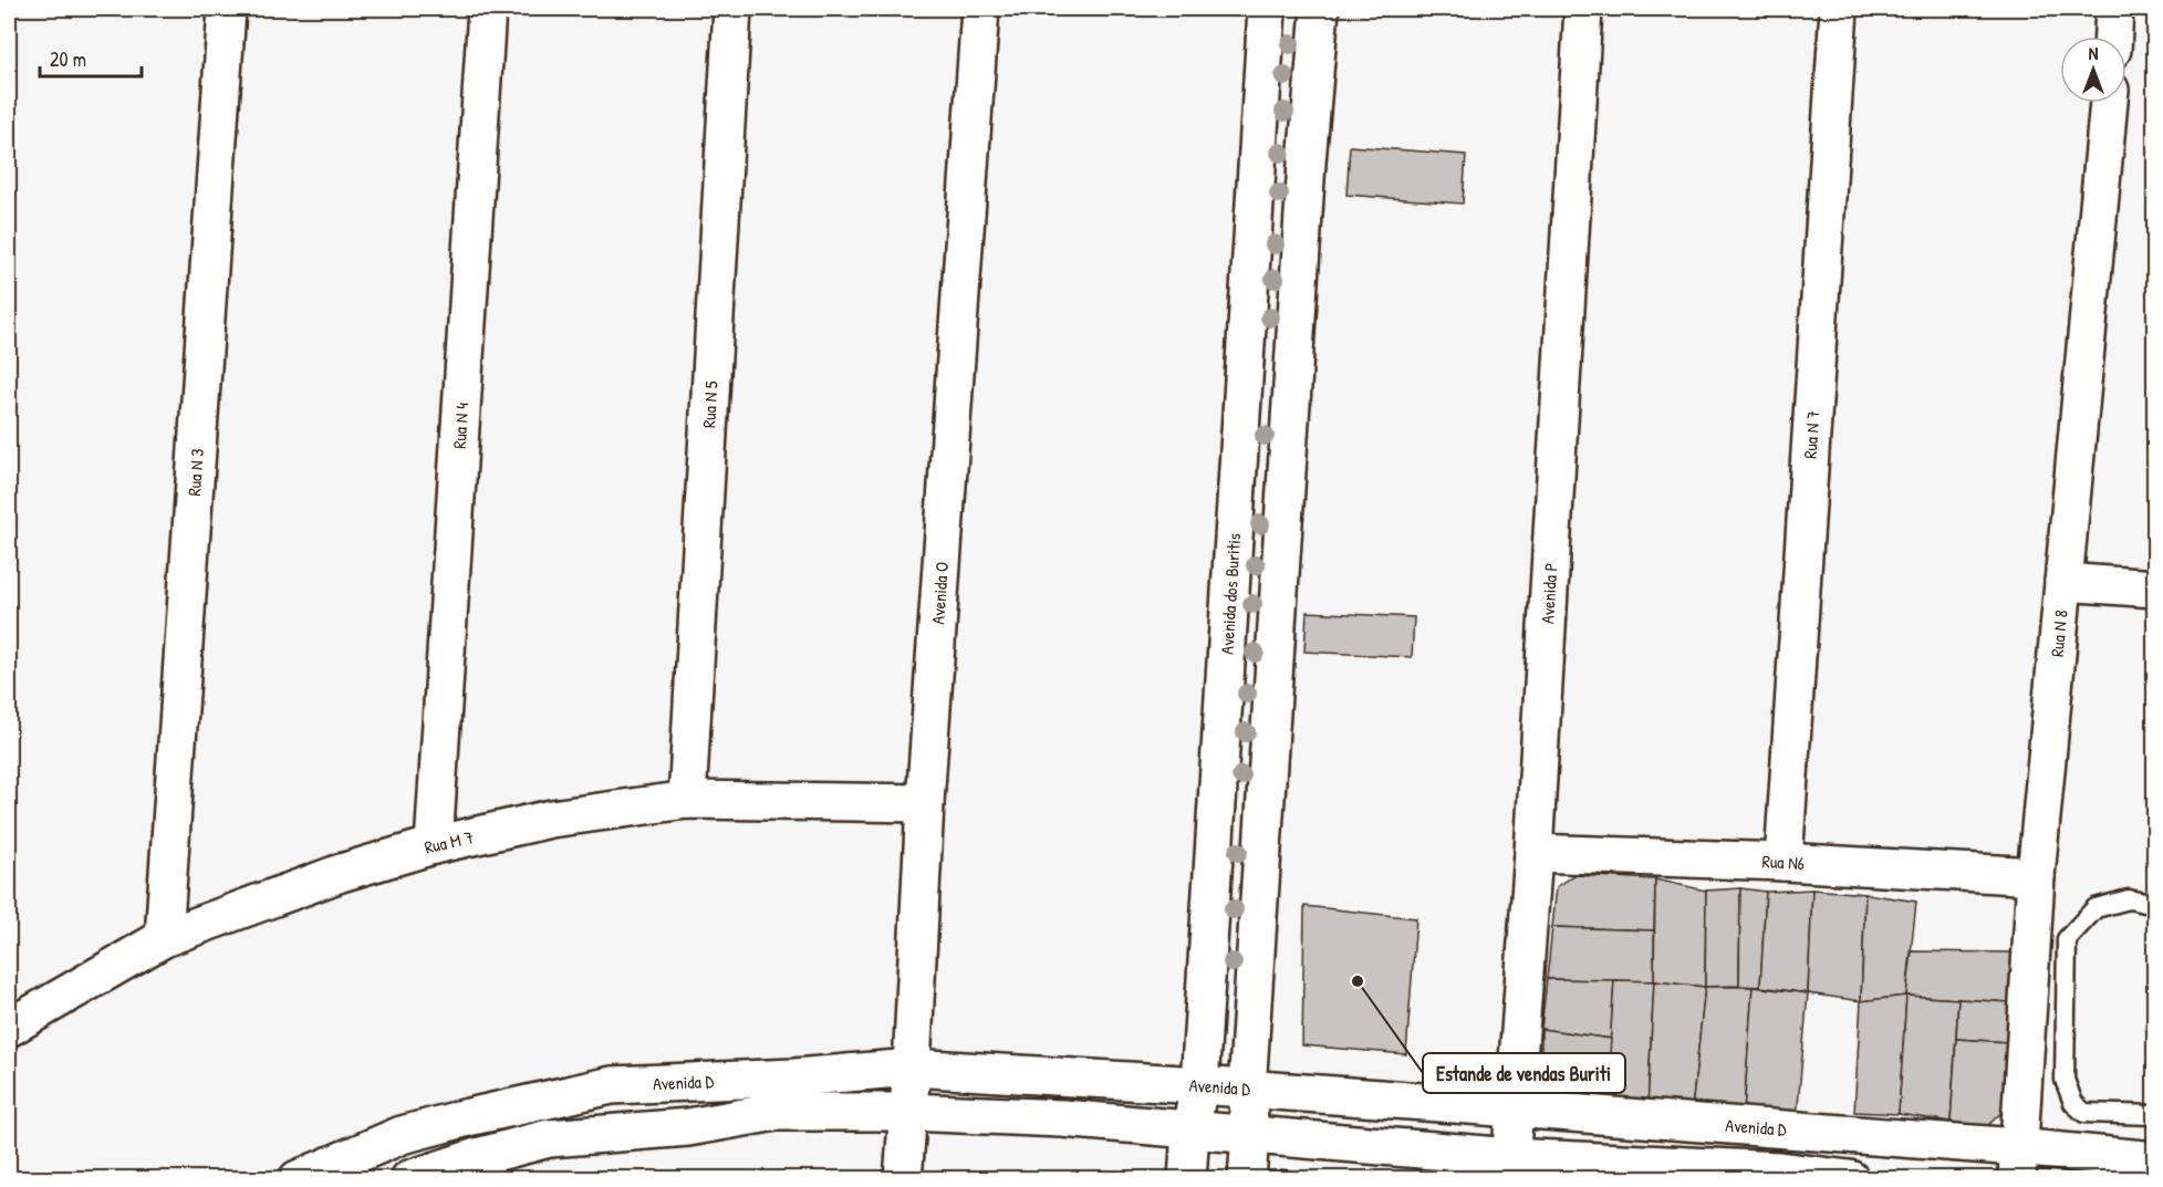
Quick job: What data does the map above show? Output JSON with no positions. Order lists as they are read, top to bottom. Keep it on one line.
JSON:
{"streets":{"street":["Rua N 5","Rua N 4","Rua N 7","Rua N 3","Avenida O","Avenida dos Buritis","Avenida P","Rua N 8","Rua M 7","Rua N6","Avenida D"]},"crossings":[["Rua N 5","Rua M 7"],["Rua N 4","Rua M 7"],["Rua N 7","Rua N6"],["Rua N 3","Rua M 7"],["Avenida O","Rua M 7"],["Avenida O","Avenida D"],["Avenida dos Buritis","Avenida D"],["Avenida P","Rua N6"],["Avenida P","Avenida D"],["Rua N 8","Rua N6"],["Rua N 8","Avenida D"]],"places":["Estande de vendas Buriti"],"scale_bar":"20 m","north":"top"}
